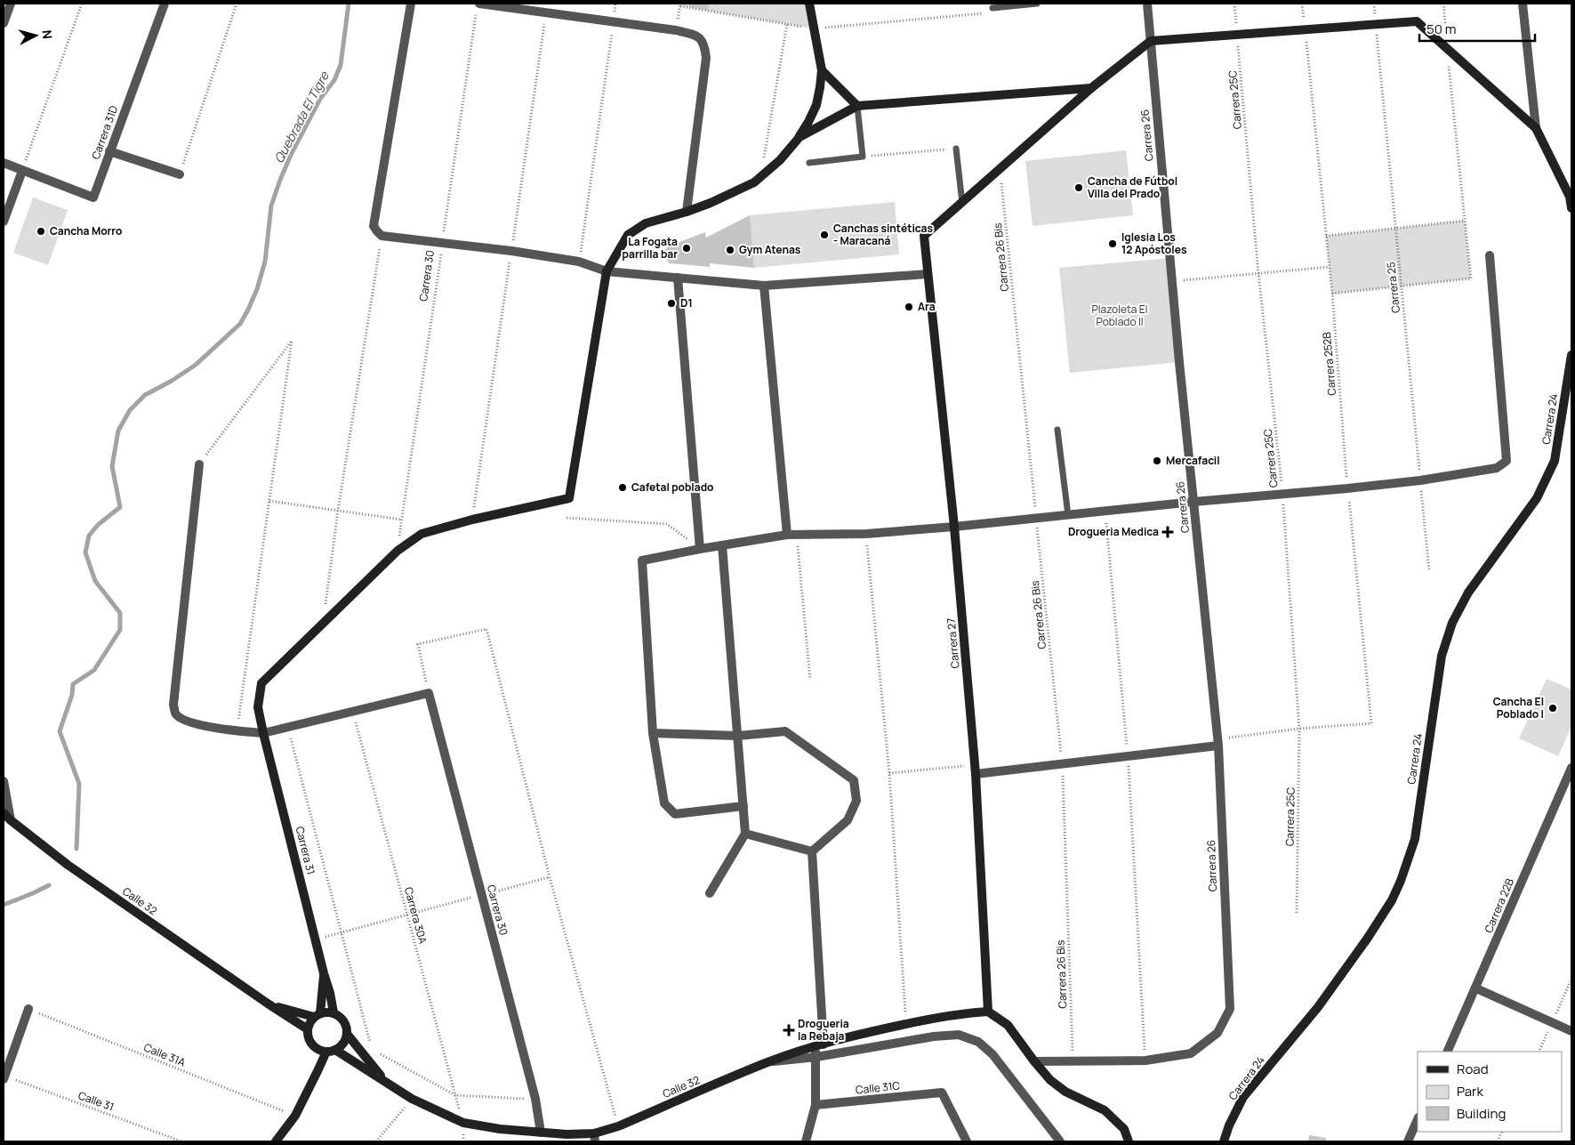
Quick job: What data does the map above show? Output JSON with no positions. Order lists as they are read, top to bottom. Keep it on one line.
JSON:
{"streets":{"street":["Carrera 31D","Carrera 26","Carrera 30","Carrera 24","Carrera 27","Carrera 31","Calle 32","Carrera 22B","Calle 31C"],"path":["Carrera 25C","Carrera 26 Bis","Carrera 25","Carrera 252B","Carrera 30A","Calle 31A","Calle 31"]},"crossings":[["Carrera 25C","Carrera 252B"],["Carrera 30","Carrera 31"],["Carrera 30","Calle 32"],["Carrera 27","Calle 32"],["Carrera 31","Calle 32"],["Calle 32","Carrera 30A"]],"water":["Quebrada El Tigre"],"parks":["Plazoleta El Poblado II"],"places":{"other":["Cancha de Fútbol Villa del Prado","Cancha Morro","Canchas sintéticas - Maracaná","Iglesia Los 12 Apóstoles","La Fogata parrilla bar","Gym Atenas","D1","Ara","Mercafacil","Cafetal poblado","Cancha El Poblado I"],"health":["Drogueria Medica","Drogueria la Rebaja"]},"legend":["Road","Park","Building"],"scale_bar":"50 m","north":"right"}
